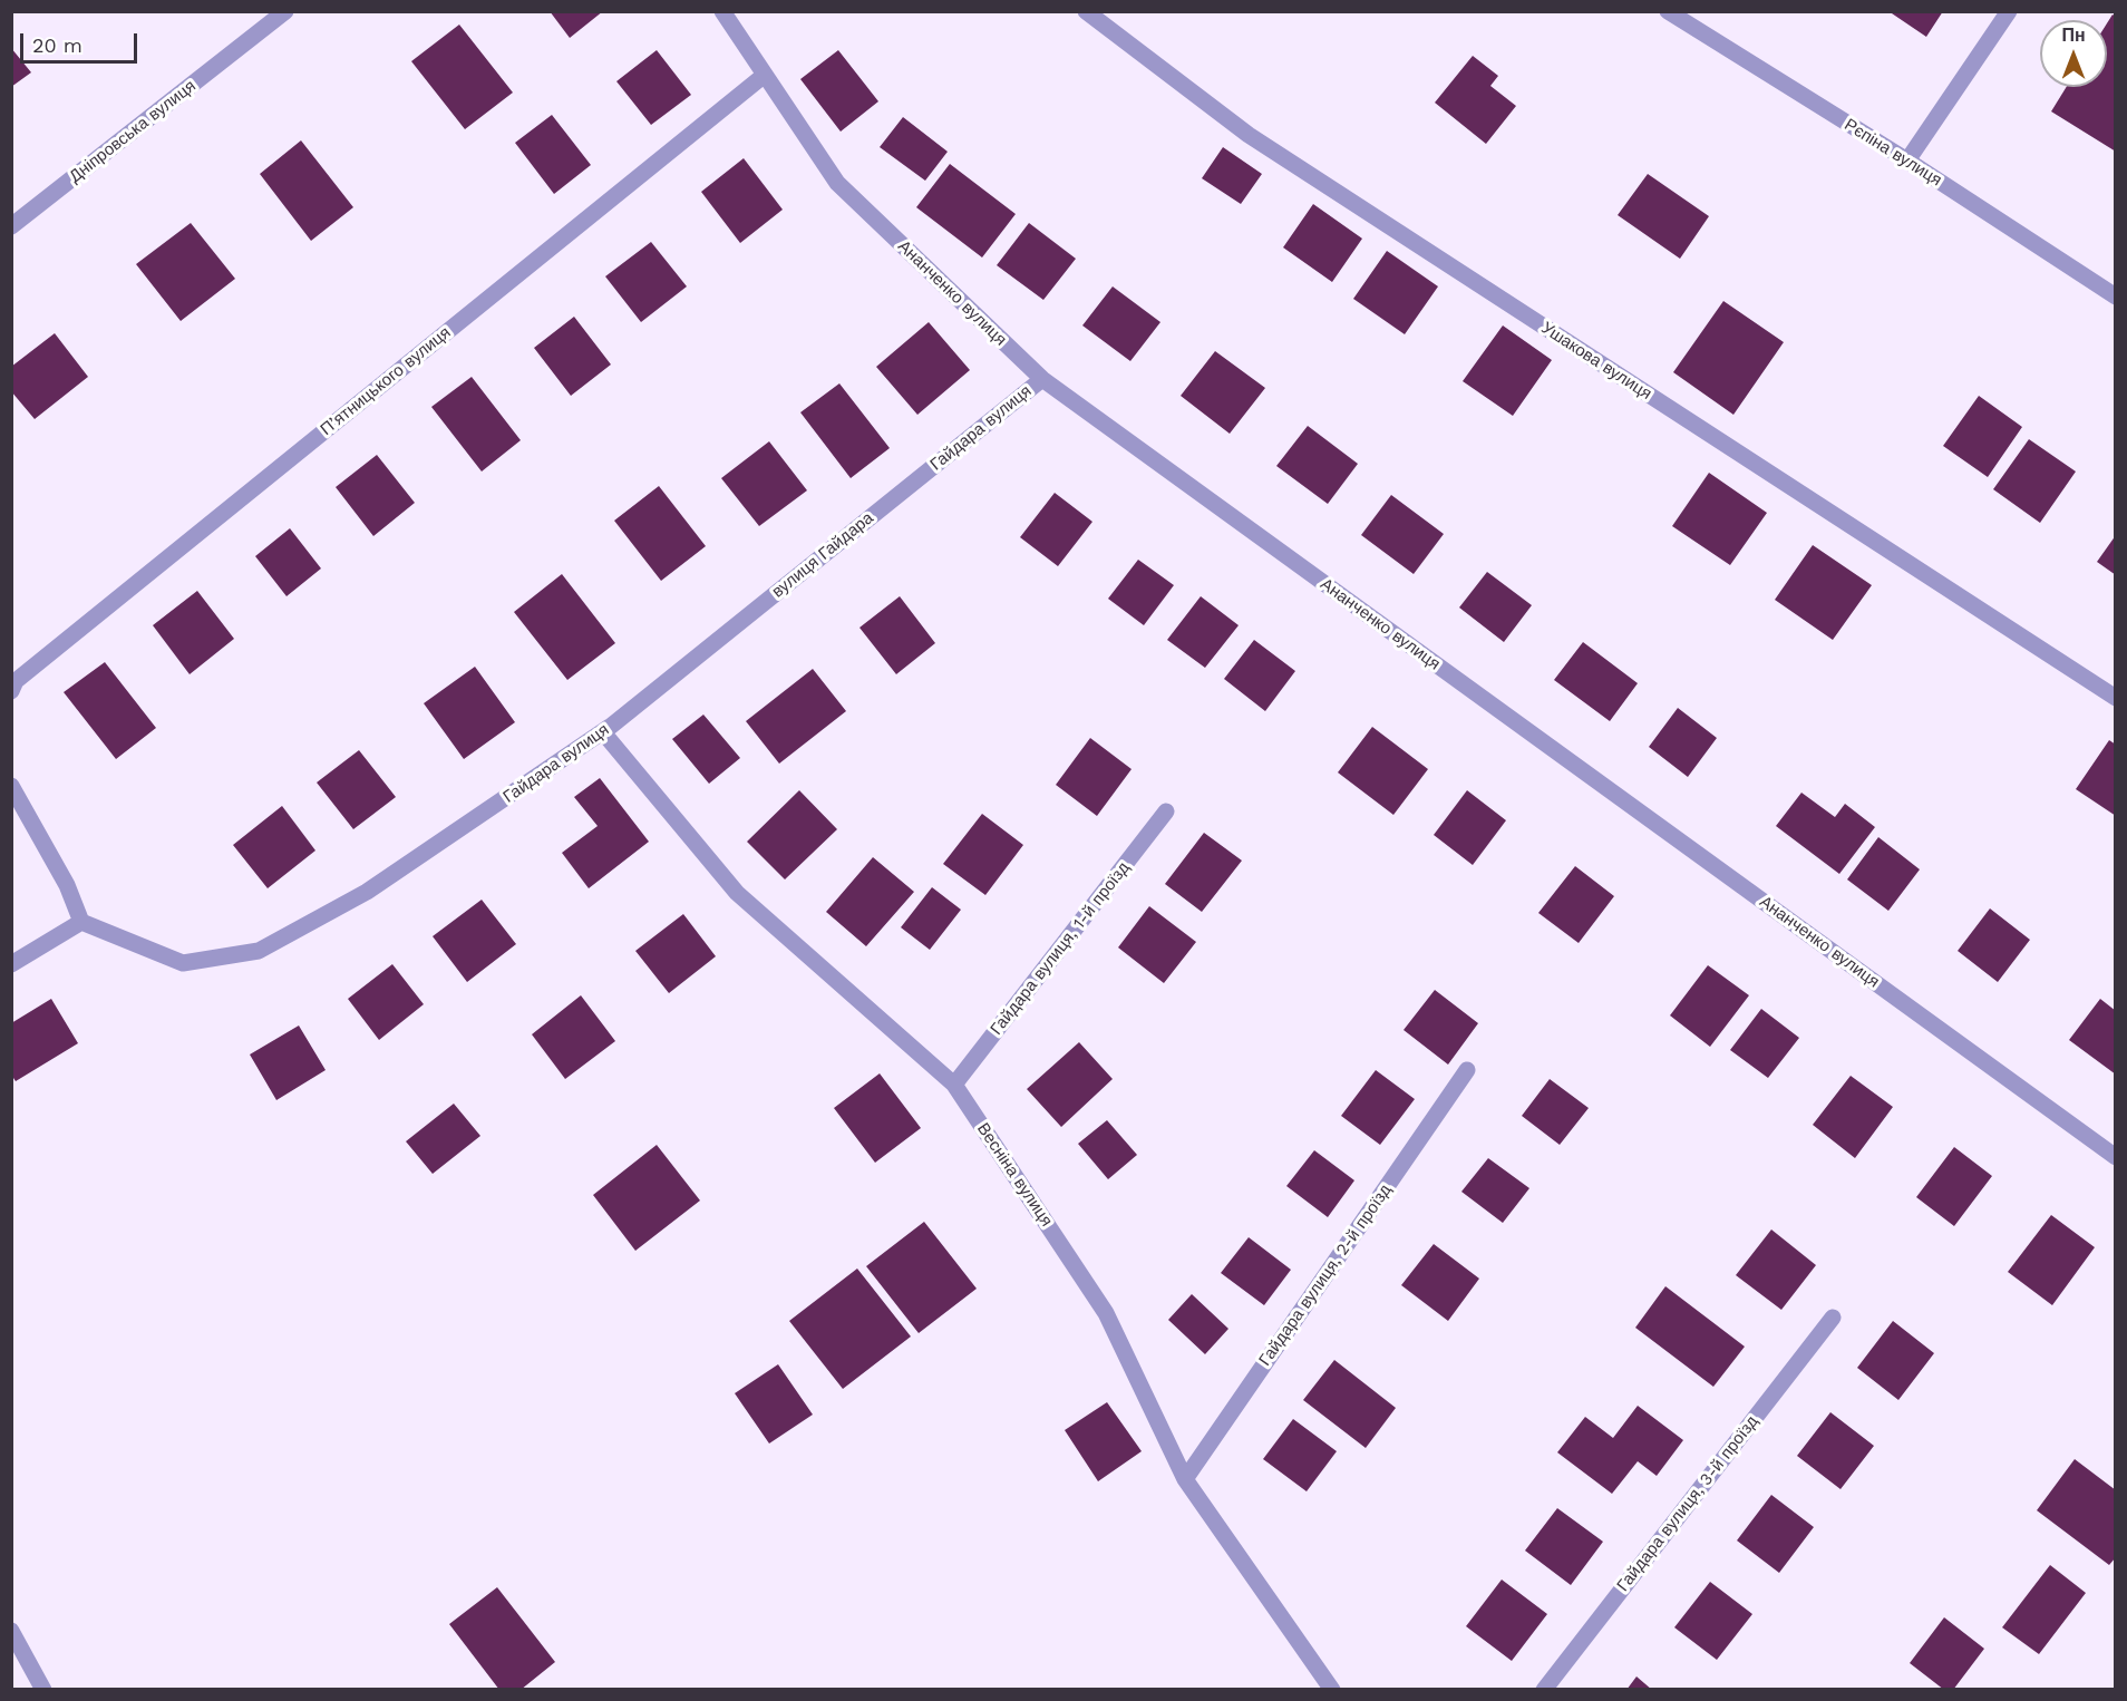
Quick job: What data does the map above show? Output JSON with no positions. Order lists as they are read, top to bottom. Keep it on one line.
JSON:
{"streets":{"street":["Дніпровська вулиця","Рєпіна вулиця","Ананченко вулиця","Ушакова вулиця","П’ятницького вулиця","Гайдара вулиця","вулиця Гайдара","Гайдара вулиця, 1-й проїзд","Весніна вулиця","Гайдара вулиця, 2-й проїзд","Гайдара вулиця, 3-й проїзд"]},"crossings":[["Ананченко вулиця","П’ятницького вулиця"],["Ананченко вулиця","вулиця Гайдара"],["Гайдара вулиця","вулиця Гайдара"],["Гайдара вулиця","Весніна вулиця"],["вулиця Гайдара","Весніна вулиця"],["Гайдара вулиця, 1-й проїзд","Весніна вулиця"],["Весніна вулиця","Гайдара вулиця, 2-й проїзд"]],"scale_bar":"20 m","north":"top"}
